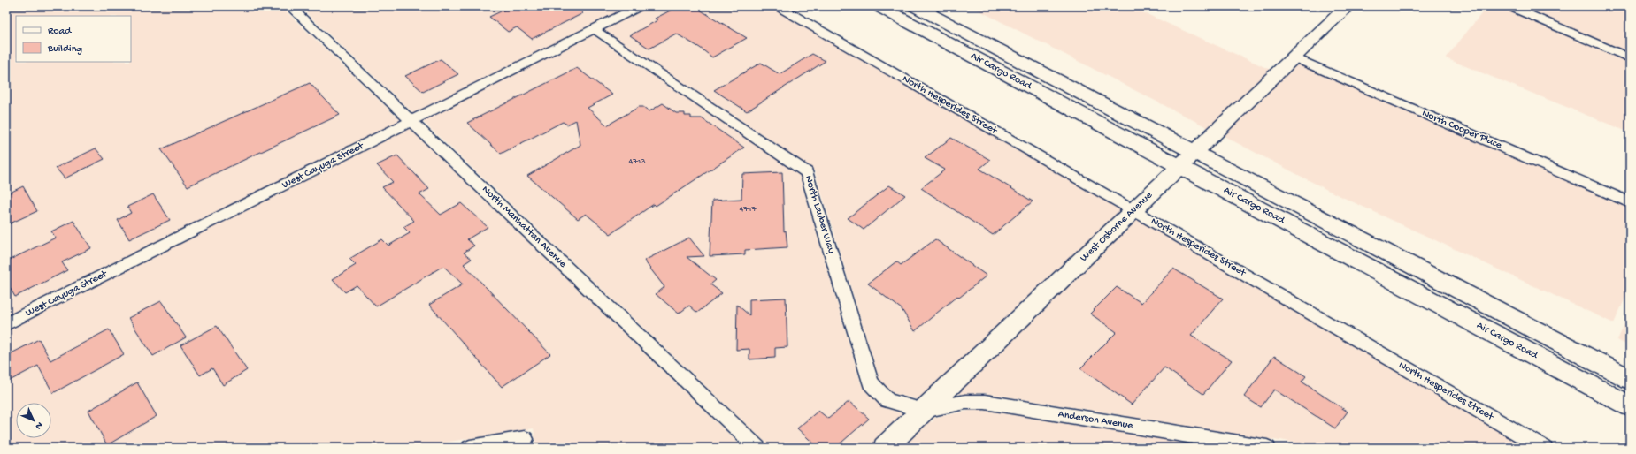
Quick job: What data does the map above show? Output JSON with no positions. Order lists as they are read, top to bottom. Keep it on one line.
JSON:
{"streets":{"street":["Air Cargo Road","North Hesperides Street","North Cooper Place","West Cayuga Street","North Lauber Way","North Manhattan Avenue","West Osborne Avenue","Anderson Avenue"]},"crossings":[["Air Cargo Road","West Osborne Avenue"],["North Hesperides Street","West Osborne Avenue"],["North Cooper Place","West Osborne Avenue"],["West Cayuga Street","North Lauber Way"],["West Cayuga Street","North Manhattan Avenue"],["North Lauber Way","West Osborne Avenue"],["North Lauber Way","Anderson Avenue"],["West Osborne Avenue","Anderson Avenue"]],"house_numbers":["4713","4717"],"legend":["Road","Building"],"north":"bottom right"}
